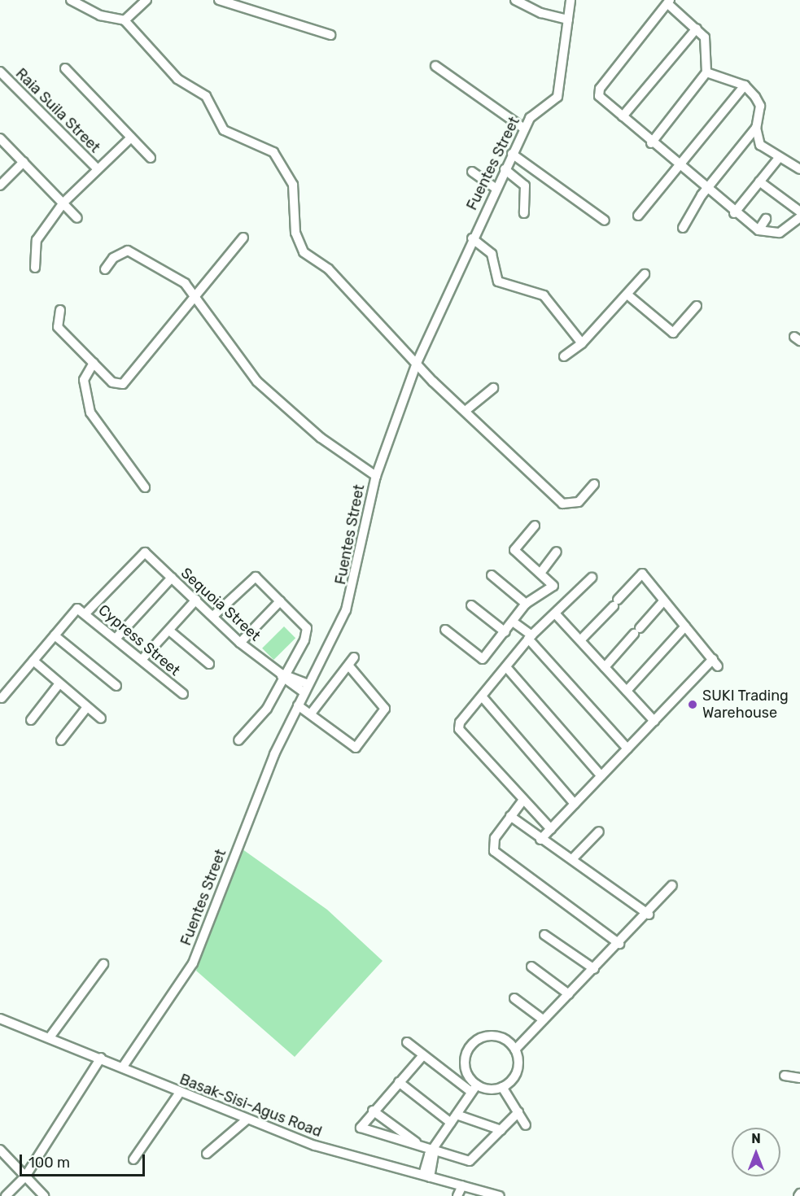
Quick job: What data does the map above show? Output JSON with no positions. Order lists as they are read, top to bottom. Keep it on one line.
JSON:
{"streets":{"street":["Raia Suila Street","Fuentes Street","Sequoia Street","Cypress Street","Basak-Sisi-Agus Road"]},"crossings":[["Fuentes Street","Sequoia Street"],["Fuentes Street","Basak-Sisi-Agus Road"],["Sequoia Street","Cypress Street"]],"places":["SUKI Trading Warehouse"],"scale_bar":"100 m","north":"top"}
